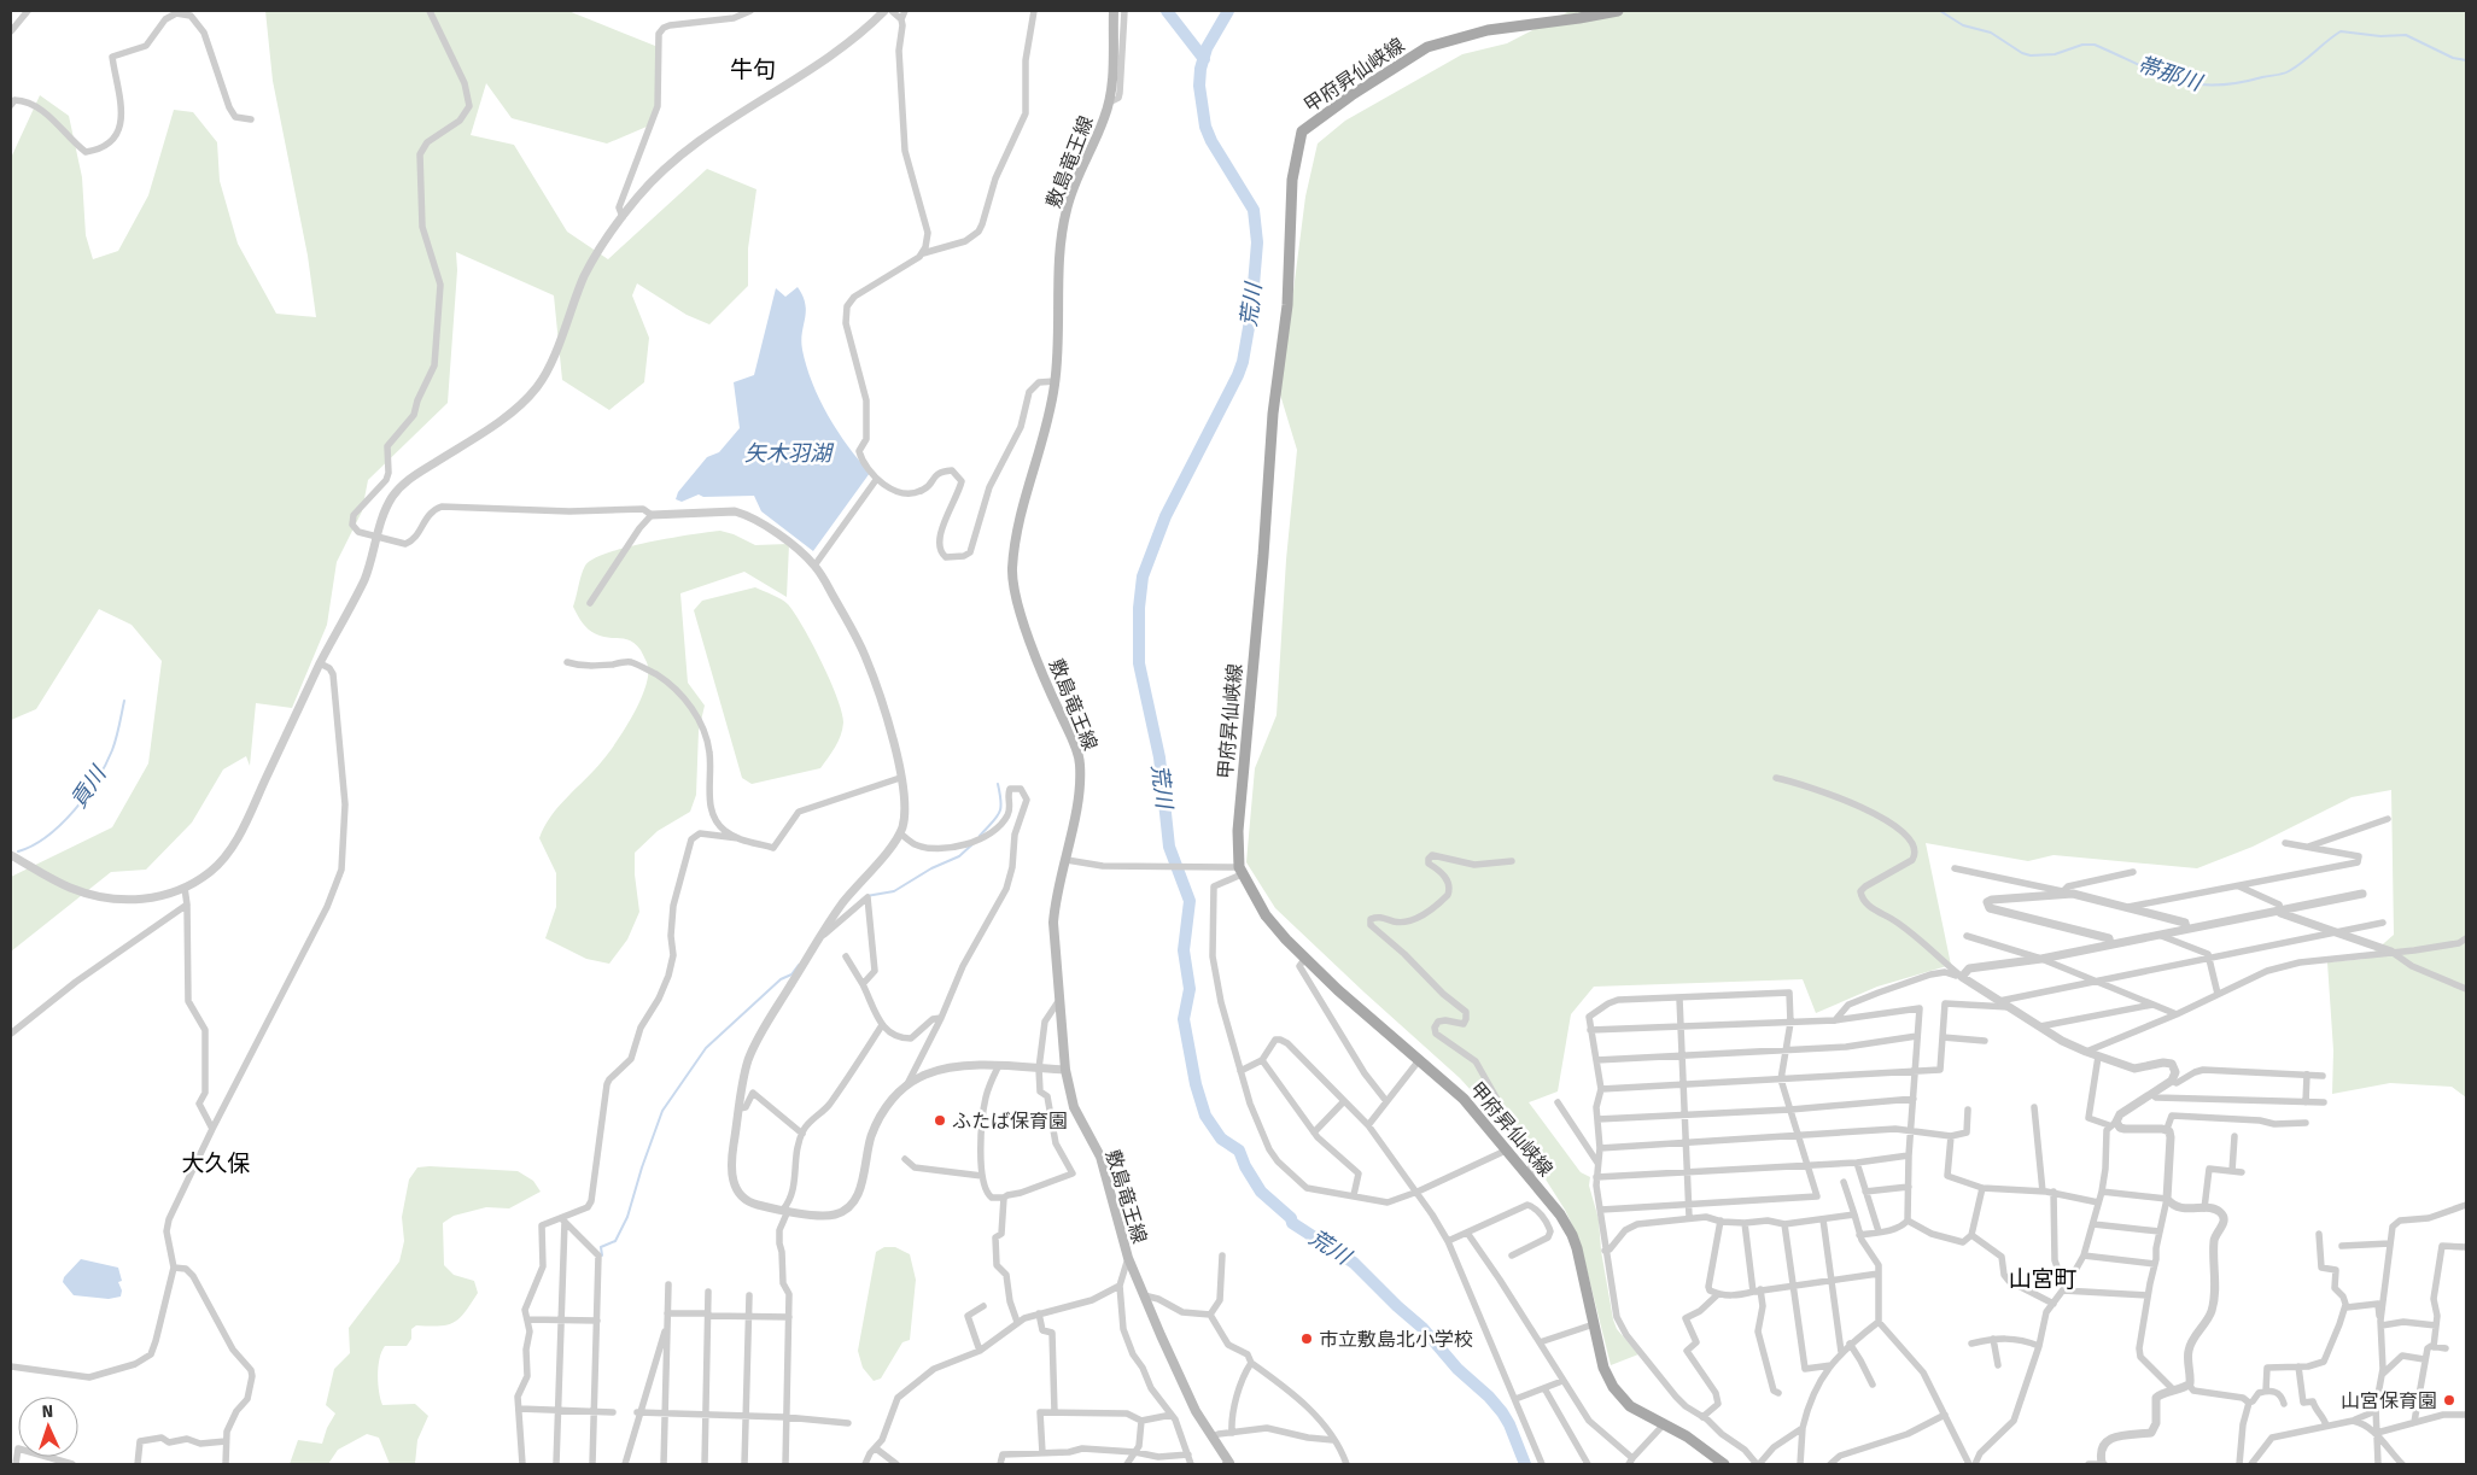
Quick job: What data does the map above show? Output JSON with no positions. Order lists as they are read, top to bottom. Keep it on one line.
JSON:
{"streets":{"main road":["甲府昇仙峡線","敷島竜王線"]},"districts":["牛句","大久保","山宮町"],"water":["帯那川","荒川","矢木羽湖","貢川"],"places":["ふたば保育園","市立敷島北小学校","山宮保育園"],"north":"top"}
